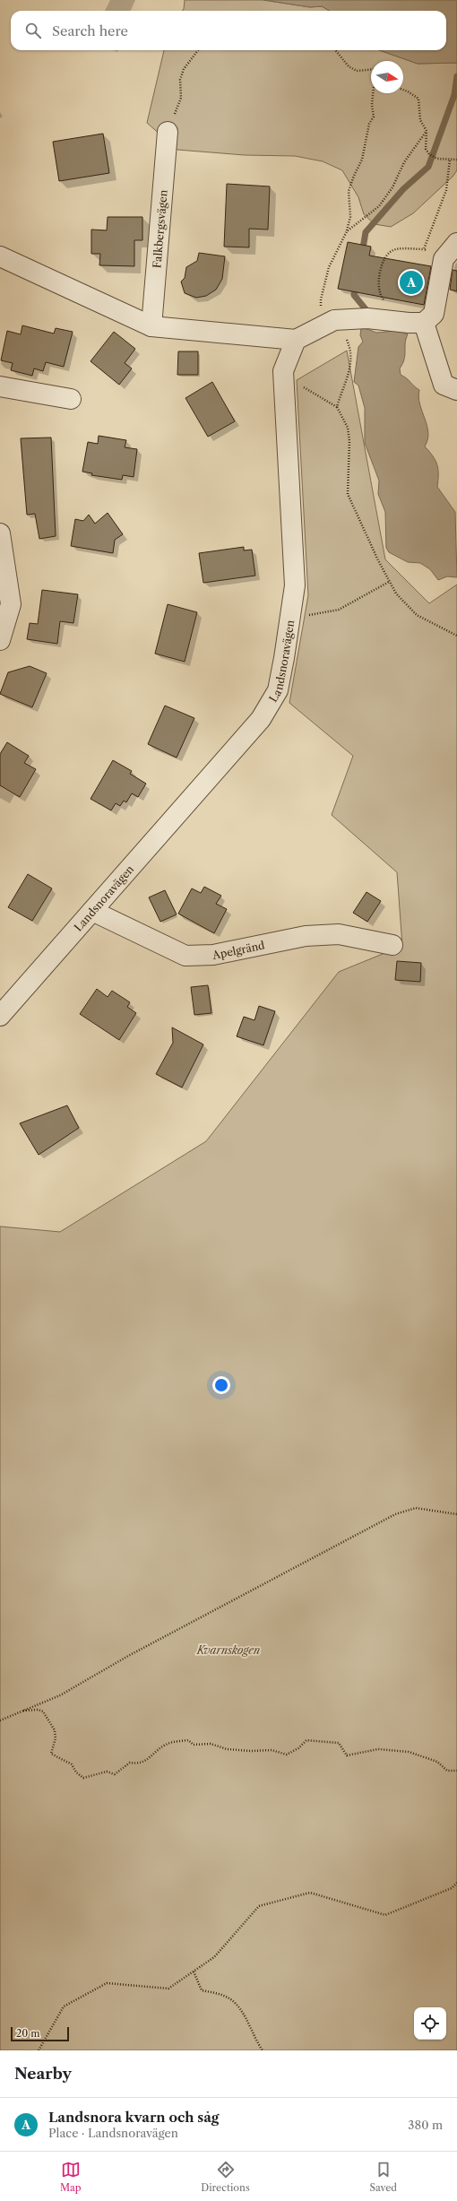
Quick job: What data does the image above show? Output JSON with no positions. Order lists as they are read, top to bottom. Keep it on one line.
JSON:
{"streets":{"street":["Falkbergsvägen","Landsnoravägen","Apelgränd"]},"crossings":[["Landsnoravägen","Apelgränd"]],"parks":["Kvarnskogen"],"scale_bar":"20 m","north":"right","page":{"search":"Search here","pins":"A","scale":"20 m","heading":"Nearby","list":[{"mark":"A","name":"Landsnora kvarn och såg","note":"Place · Landsnoravägen","value":"380 m"}],"nav":["Map","Directions","Saved"]}}
